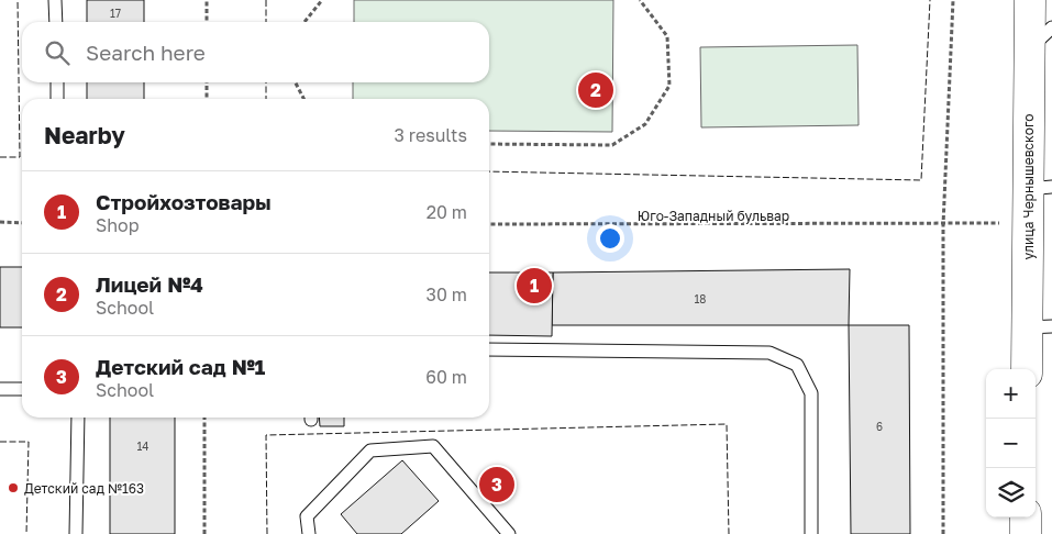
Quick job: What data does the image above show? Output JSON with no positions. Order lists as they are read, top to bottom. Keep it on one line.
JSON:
{"streets":{"main road":["улица Чернышевского"],"path":["Юго-Западный бульвар"]},"places":["Детский сад №163"],"house_numbers":["17","18","6","14"],"page":{"search":"Search here","pins":["2","1","3"],"heading":["Nearby","3 results"],"list":[{"mark":"1","name":"Стройхозтовары","note":"Shop","value":"20 m"},{"mark":"2","name":"Лицей №4","note":"School","value":"30 m"},{"mark":"3","name":"Детский сад №1","note":"School","value":"60 m"}],"map_buttons":["+","−"]}}
